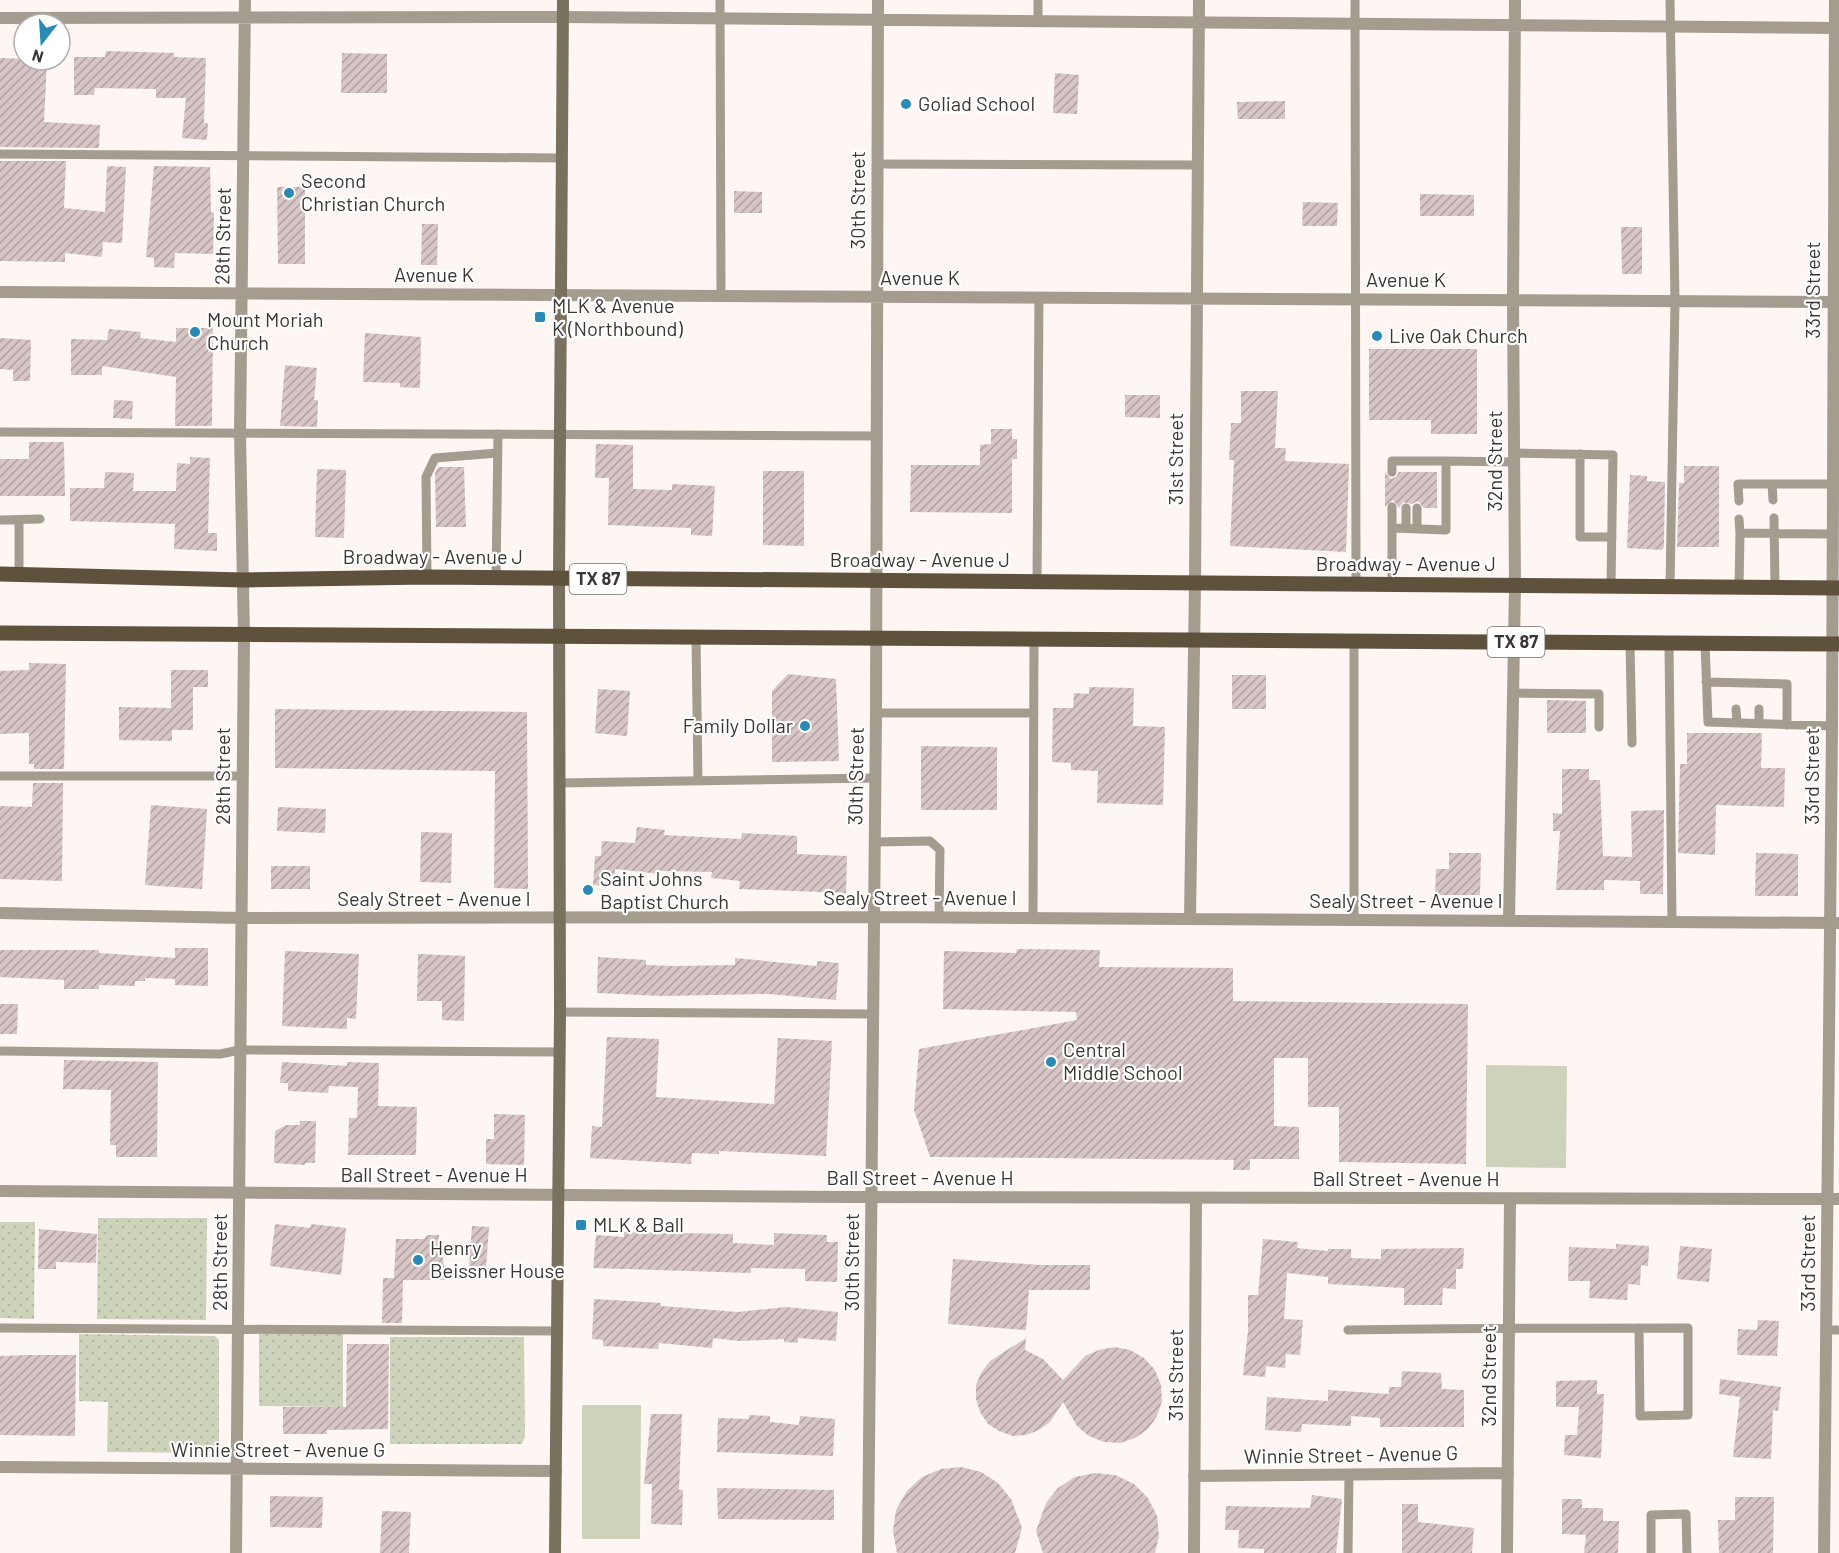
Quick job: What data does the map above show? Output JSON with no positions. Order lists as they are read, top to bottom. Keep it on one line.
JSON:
{"streets":{"main road":["Broadway - Avenue J","TX 87"],"street":["30th Street","28th Street","Avenue K","33rd Street","31st Street","32nd Street","Sealy Street - Avenue I","Ball Street - Avenue H","Winnie Street - Avenue G"]},"crossings":[["30th Street","Avenue K"],["30th Street","Broadway - Avenue J"],["30th Street","TX 87"],["30th Street","Sealy Street - Avenue I"],["30th Street","Ball Street - Avenue H"],["28th Street","Avenue K"],["28th Street","Broadway - Avenue J"],["28th Street","TX 87"],["28th Street","Sealy Street - Avenue I"],["28th Street","Ball Street - Avenue H"],["28th Street","Winnie Street - Avenue G"],["Avenue K","33rd Street"],["Avenue K","31st Street"],["Avenue K","32nd Street"],["33rd Street","Broadway - Avenue J"],["33rd Street","TX 87"],["33rd Street","Sealy Street - Avenue I"],["33rd Street","Ball Street - Avenue H"],["31st Street","Broadway - Avenue J"],["31st Street","TX 87"],["31st Street","Sealy Street - Avenue I"],["31st Street","Ball Street - Avenue H"],["31st Street","Winnie Street - Avenue G"],["32nd Street","Broadway - Avenue J"],["32nd Street","TX 87"],["32nd Street","Sealy Street - Avenue I"],["32nd Street","Ball Street - Avenue H"],["32nd Street","Winnie Street - Avenue G"]],"places":{"other":["Goliad School","Second Christian Church","Mount Moriah Church","Live Oak Church","Family Dollar","Saint Johns Baptist Church","Central Middle School","Henry Beissner House"],"transit":["MLK & Avenue K (Northbound)","MLK & Ball"]},"north":"bottom"}
